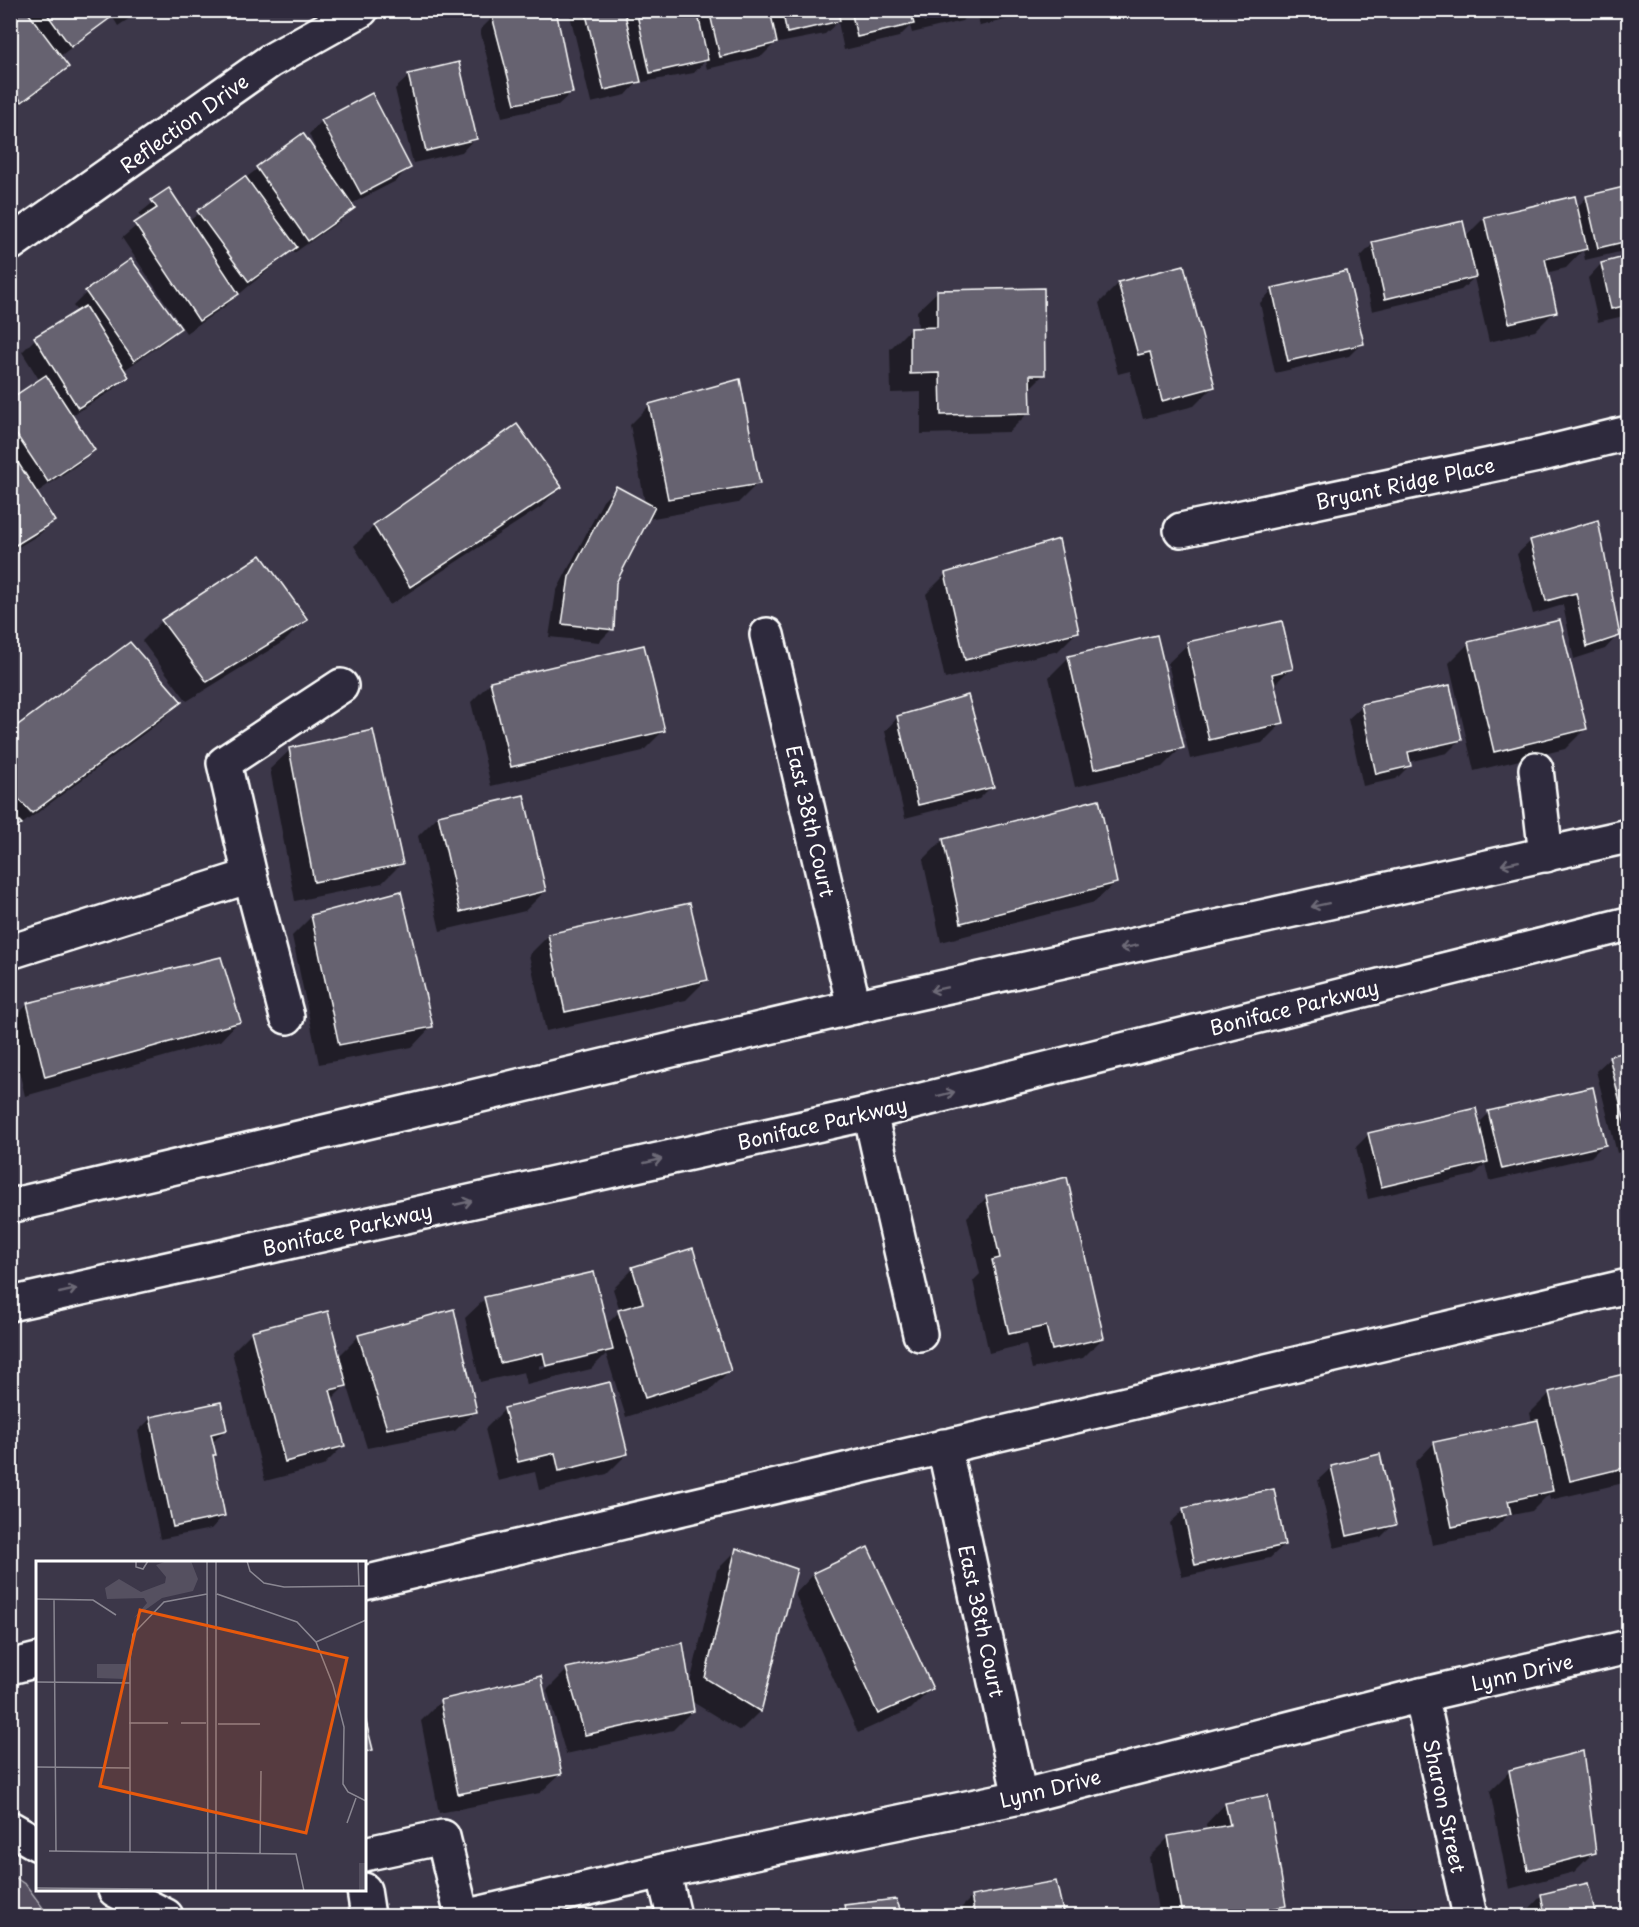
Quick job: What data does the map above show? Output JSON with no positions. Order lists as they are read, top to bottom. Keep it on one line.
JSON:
{"streets":{"street":["Reflection Drive","Bryant Ridge Place","East 38th Court","Boniface Parkway","Lynn Drive","Sharon Street"]},"crossings":[["East 38th Court","Lynn Drive"],["Lynn Drive","Sharon Street"]]}
